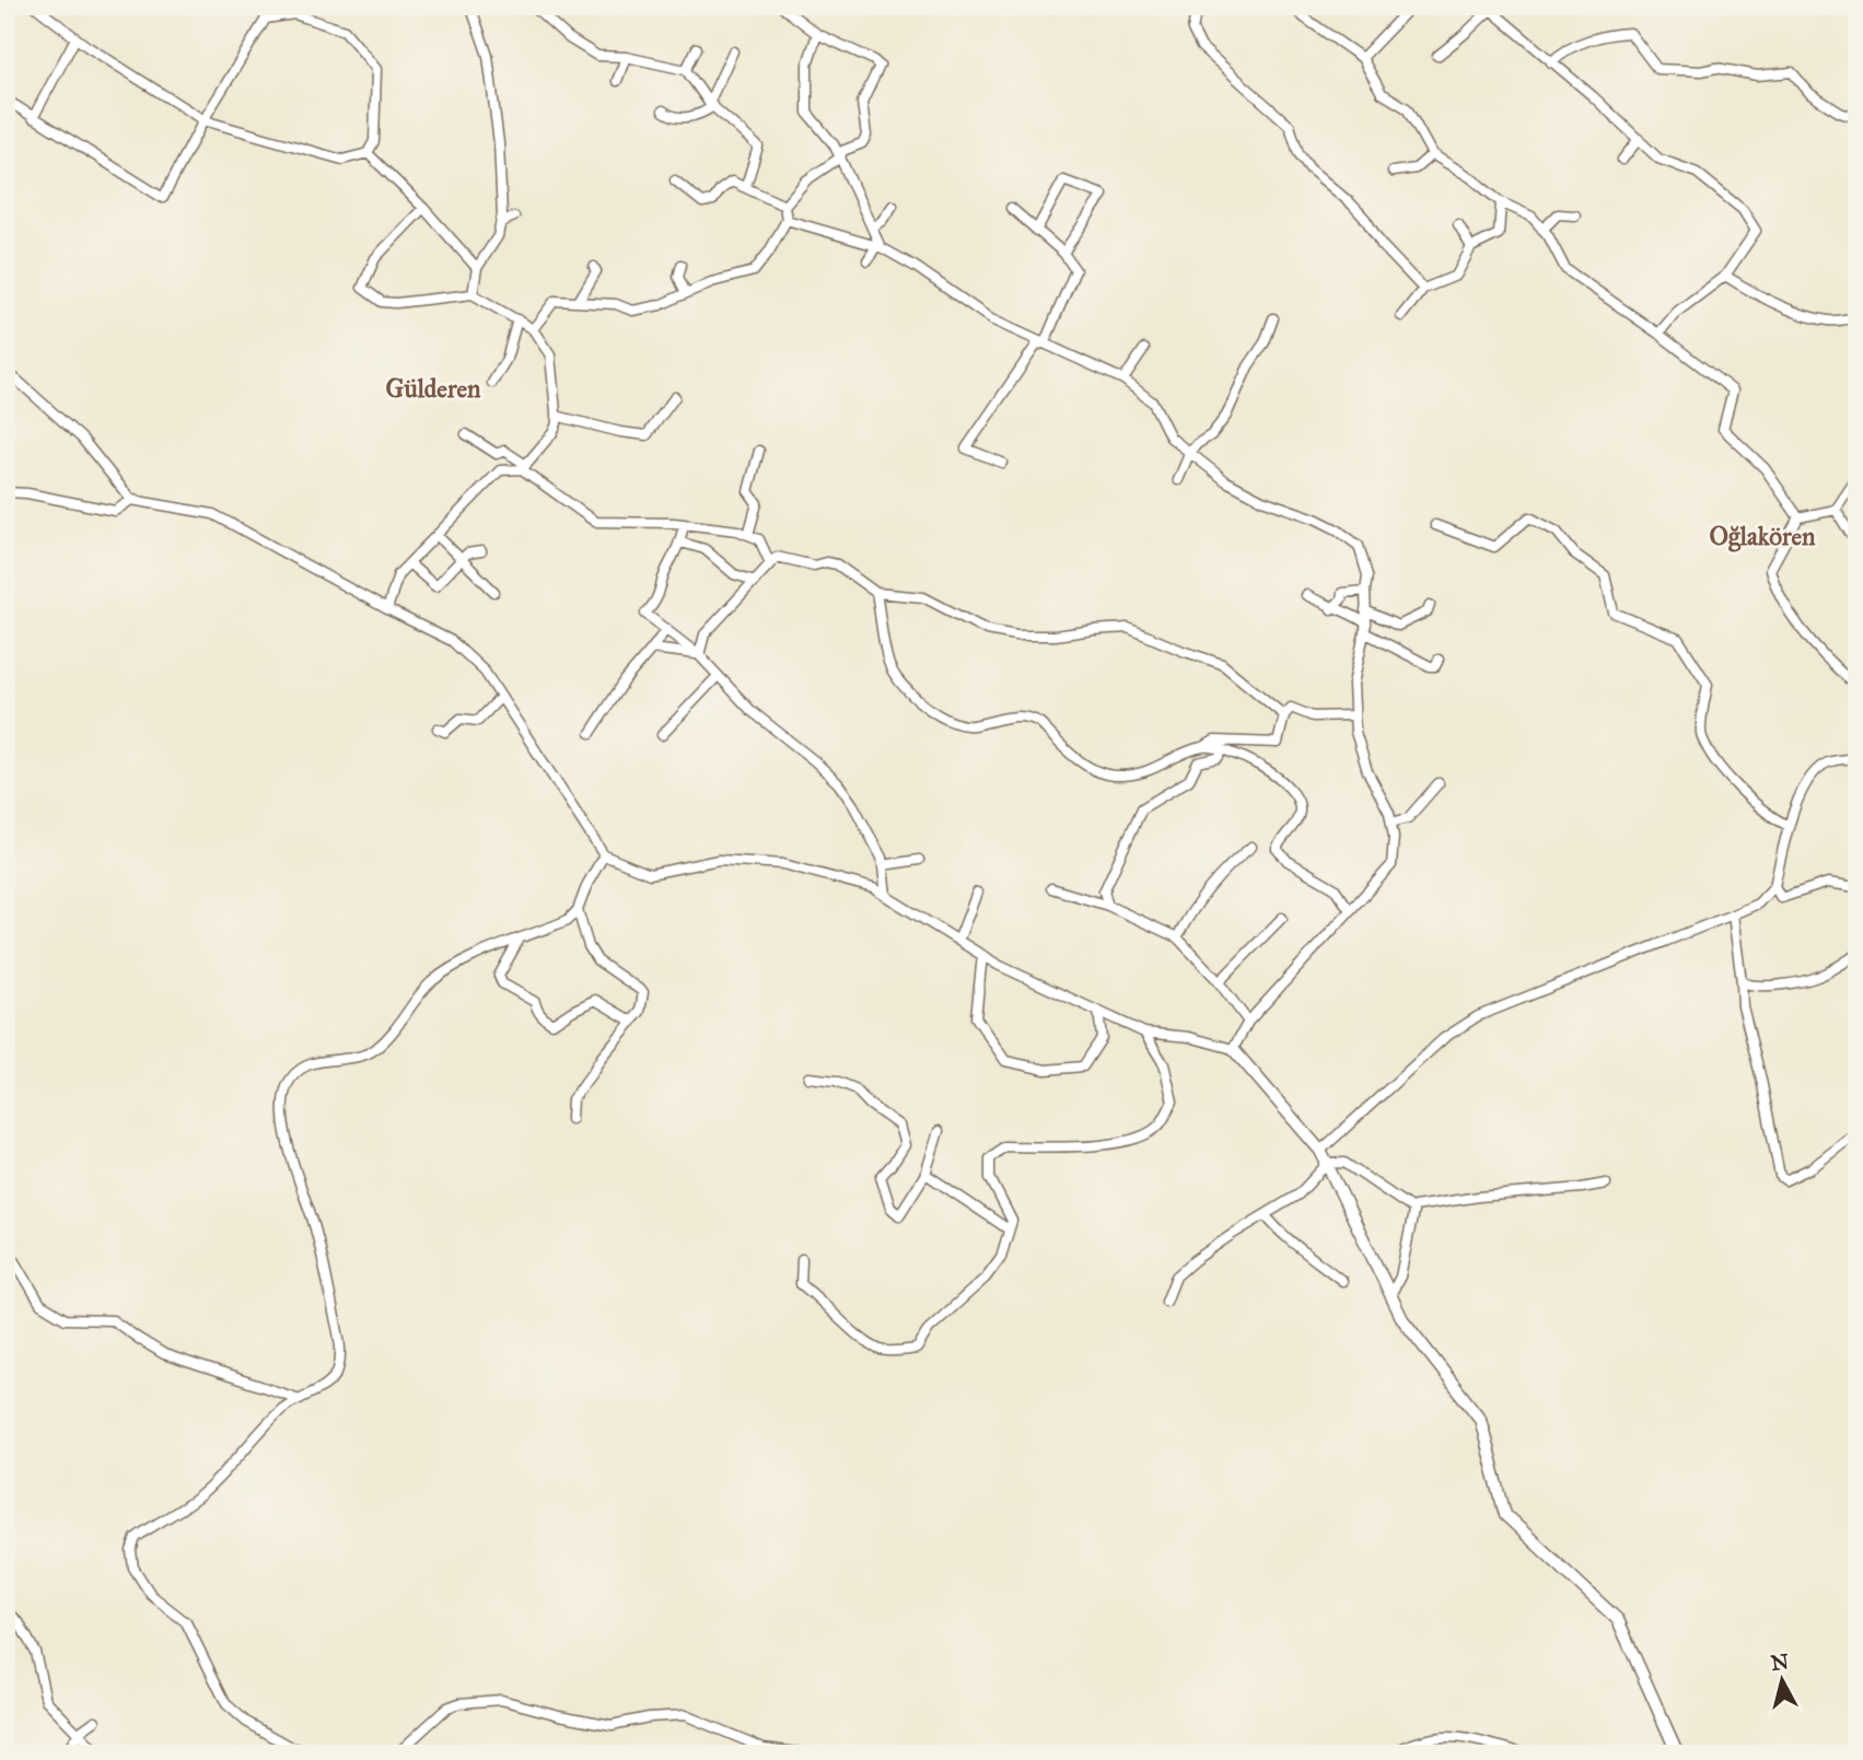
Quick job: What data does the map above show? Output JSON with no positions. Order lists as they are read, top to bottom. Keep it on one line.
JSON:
{"districts":["Gülderen","Oğlakören"],"north":"top"}
